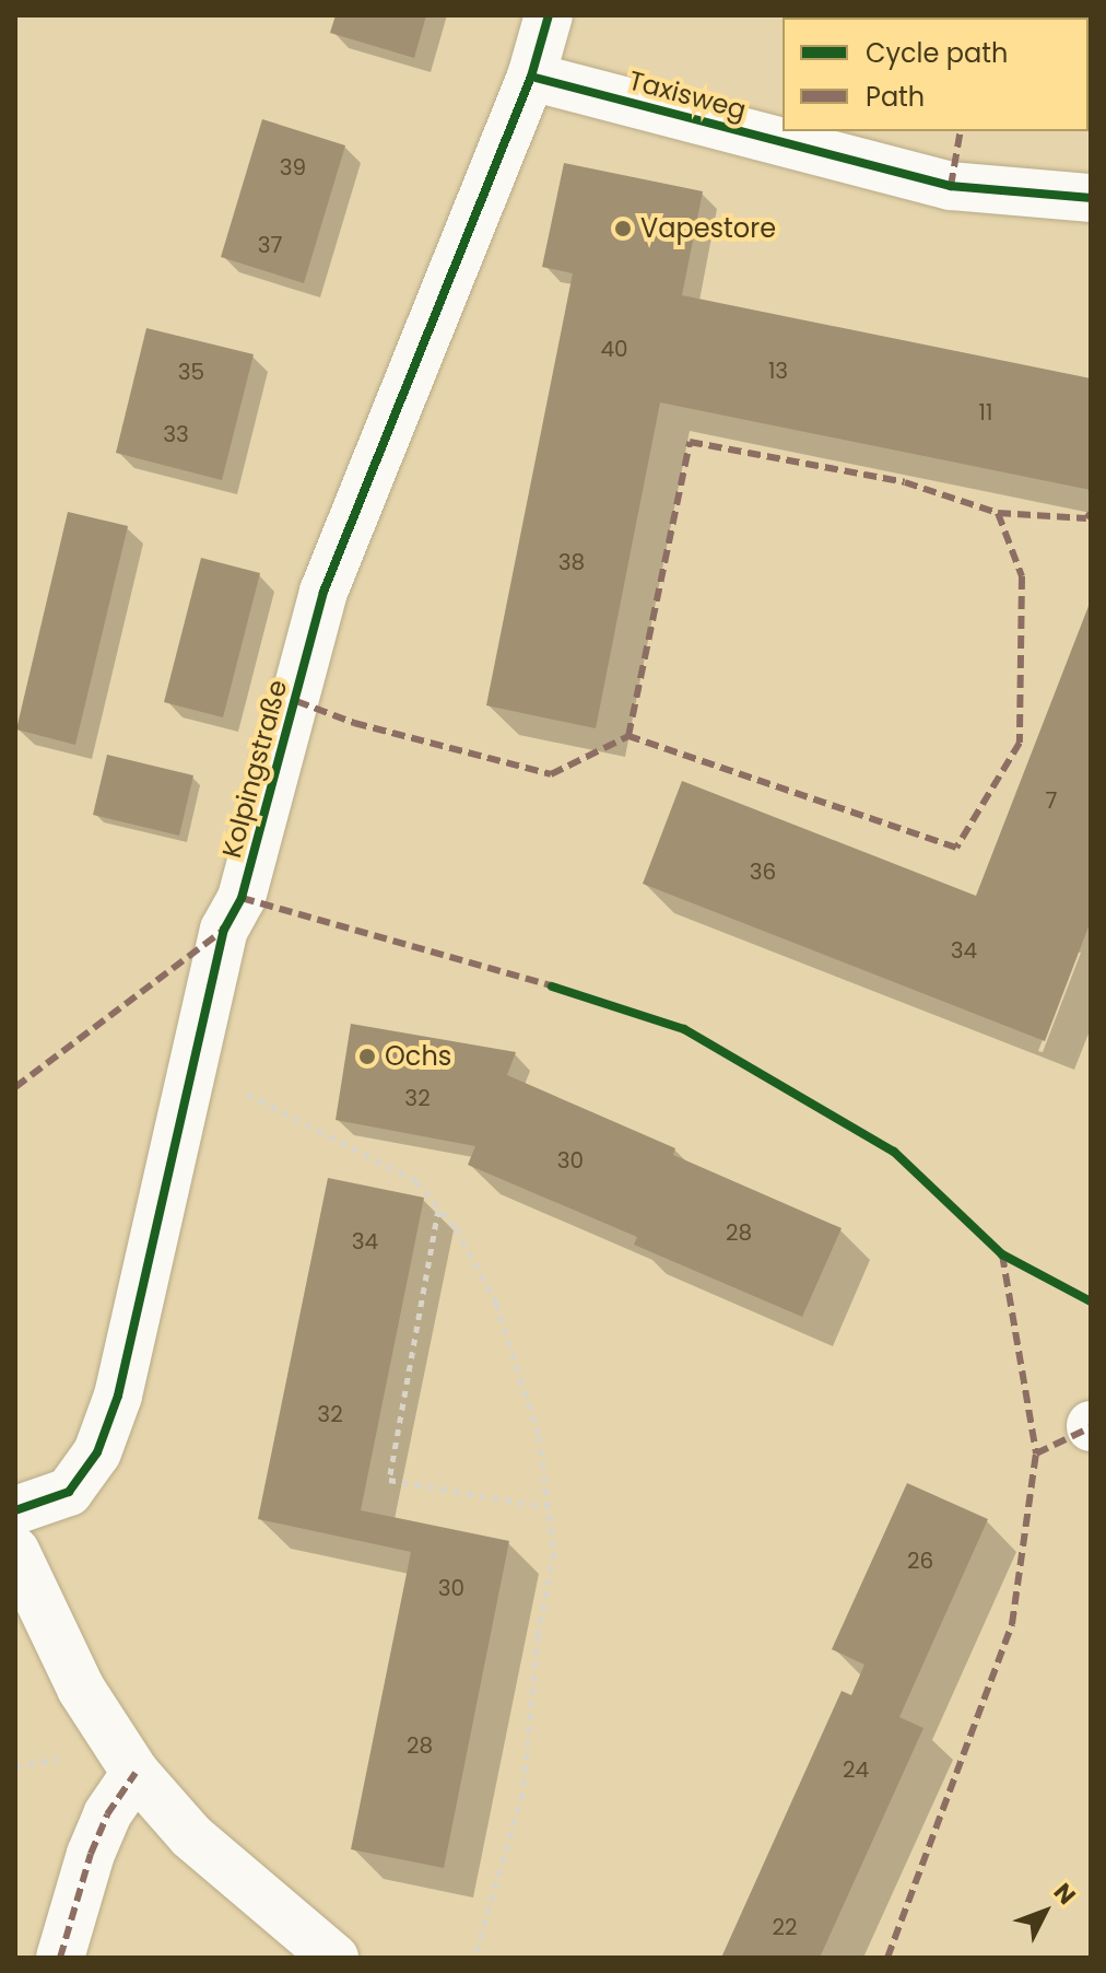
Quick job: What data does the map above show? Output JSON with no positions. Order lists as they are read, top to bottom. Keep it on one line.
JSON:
{"streets":{"street":["Taxisweg","Kolpingstraße"]},"crossings":[["Taxisweg","Kolpingstraße"]],"places":["Vapestore","Ochs"],"house_numbers":["39","37","40","13","35","11","33","38","7","36","34","32","30","28","34","32","26","30","28","24","22"],"legend":["Cycle path","Path"],"north":"top right"}
